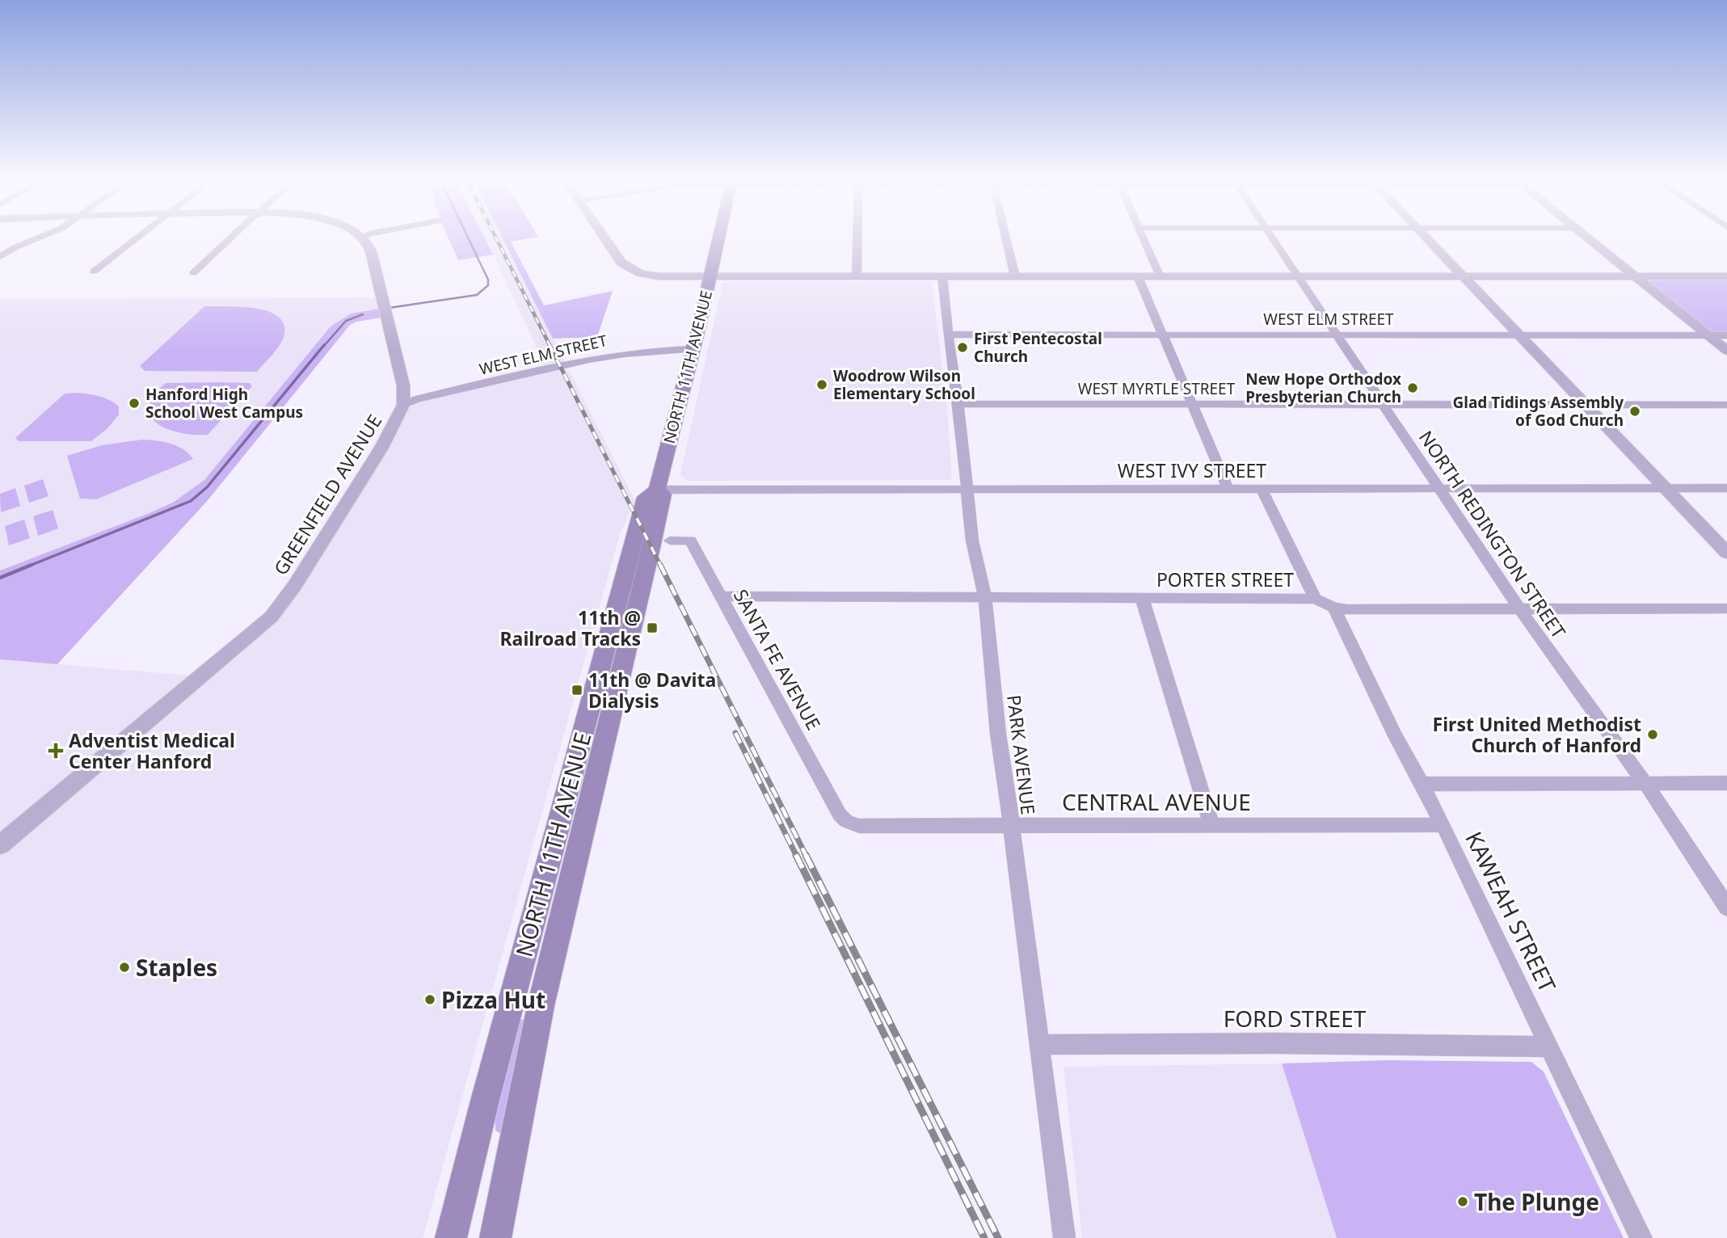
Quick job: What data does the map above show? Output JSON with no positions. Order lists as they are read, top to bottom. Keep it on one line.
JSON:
{"streets":{"main road":["NORTH 11TH AVENUE"],"street":["WEST ELM STREET","WEST MYRTLE STREET","WEST IVY STREET","GREENFIELD AVENUE","NORTH REDINGTON STREET","PORTER STREET","SANTA FE AVENUE","PARK AVENUE","CENTRAL AVENUE","KAWEAH STREET","FORD STREET"]},"crossings":[["WEST ELM STREET","NORTH 11TH AVENUE"],["WEST ELM STREET","GREENFIELD AVENUE"],["WEST ELM STREET","NORTH REDINGTON STREET"],["WEST ELM STREET","PARK AVENUE"],["NORTH 11TH AVENUE","WEST IVY STREET"],["WEST MYRTLE STREET","NORTH REDINGTON STREET"],["WEST MYRTLE STREET","PARK AVENUE"],["WEST IVY STREET","NORTH REDINGTON STREET"],["WEST IVY STREET","PARK AVENUE"],["NORTH REDINGTON STREET","PORTER STREET"],["PORTER STREET","SANTA FE AVENUE"],["PORTER STREET","PARK AVENUE"],["PORTER STREET","KAWEAH STREET"],["SANTA FE AVENUE","CENTRAL AVENUE"],["PARK AVENUE","CENTRAL AVENUE"],["PARK AVENUE","FORD STREET"],["CENTRAL AVENUE","KAWEAH STREET"],["KAWEAH STREET","FORD STREET"]],"places":{"other":["First Pentecostal Church","Woodrow Wilson Elementary School","New Hope Orthodox Presbyterian Church","Hanford High School West Campus","Glad Tidings Assembly of God Church","First United Methodist Church of Hanford","Staples","Pizza Hut","The Plunge"],"transit":["11th @ Railroad Tracks","11th @ Davita Dialysis"],"health":["Adventist Medical Center Hanford"]}}
